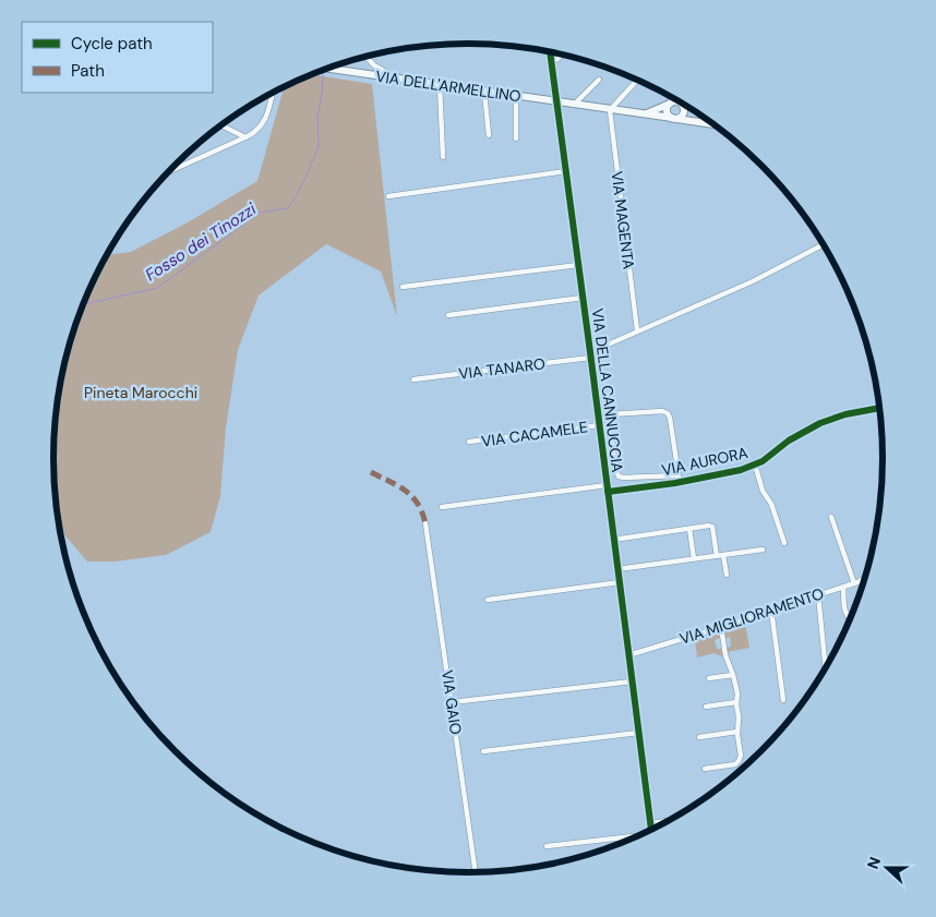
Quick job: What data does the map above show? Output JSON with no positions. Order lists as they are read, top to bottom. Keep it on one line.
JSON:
{"streets":{"street":["VIA DELL'ARMELLINO","VIA MAGENTA","VIA TANARO","VIA DELLA CANNUCCIA","VIA CACAMELE","VIA AURORA","VIA MIGLIORAMENTO","VIA GAIO"]},"crossings":[["VIA DELL'ARMELLINO","VIA MAGENTA"],["VIA DELL'ARMELLINO","VIA DELLA CANNUCCIA"],["VIA TANARO","VIA DELLA CANNUCCIA"],["VIA DELLA CANNUCCIA","VIA CACAMELE"],["VIA DELLA CANNUCCIA","VIA AURORA"],["VIA DELLA CANNUCCIA","VIA MIGLIORAMENTO"]],"water":["Fosso dei Tinozzi"],"parks":["Pineta Marocchi"],"legend":["Cycle path","Path"],"north":"left"}
